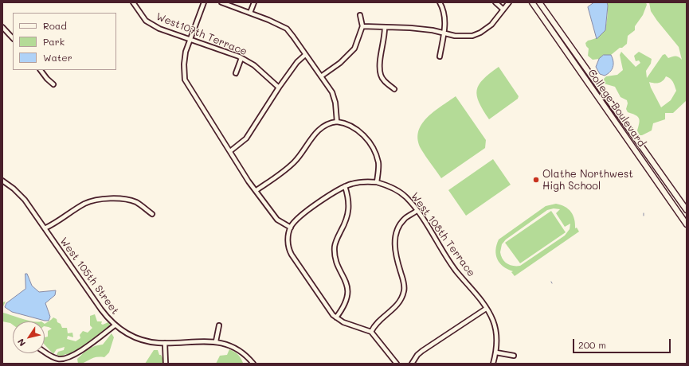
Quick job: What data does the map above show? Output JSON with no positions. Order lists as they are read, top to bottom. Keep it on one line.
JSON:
{"streets":{"main road":["College Boulevard"],"street":["West107th Terrace","West 108th Terrace","West 105th Street"]},"places":["Olathe Northwest High School"],"legend":["Road","Park","Water"],"scale_bar":"200 m","north":"bottom left"}
